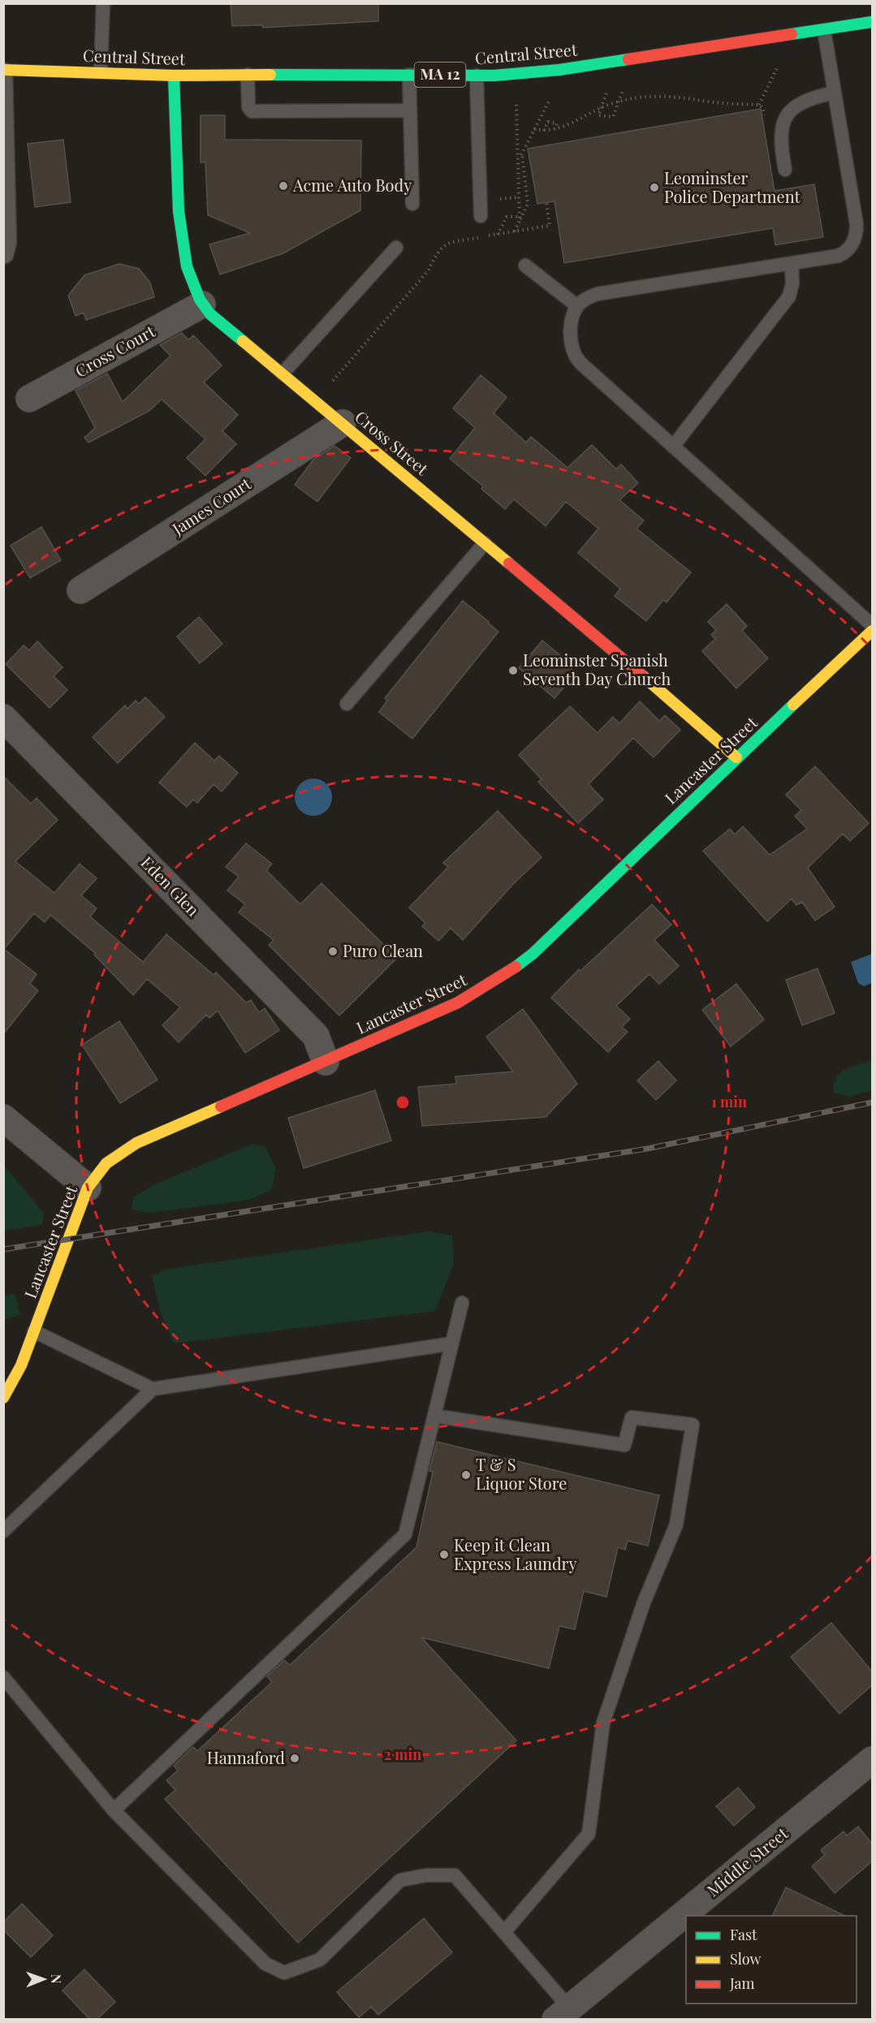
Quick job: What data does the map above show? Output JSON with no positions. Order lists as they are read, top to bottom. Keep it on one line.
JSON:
{"streets":{"main road":["Central Street","MA 12","Cross Street","Lancaster Street"],"street":["Cross Court","James Court","Eden Glen","Middle Street"]},"crossings":[["Central Street","Cross Street"],["Cross Court","Cross Street"],["Cross Street","James Court"],["Cross Street","Lancaster Street"],["Lancaster Street","Eden Glen"]],"places":["Acme Auto Body","Leominster Police Department","Leominster Spanish Seventh Day Church","Puro Clean","T & S Liquor Store","Keep it Clean Express Laundry","Hannaford"],"legend":["Fast","Slow","Jam"],"north":"right","rings":["1 min","2 min"]}
